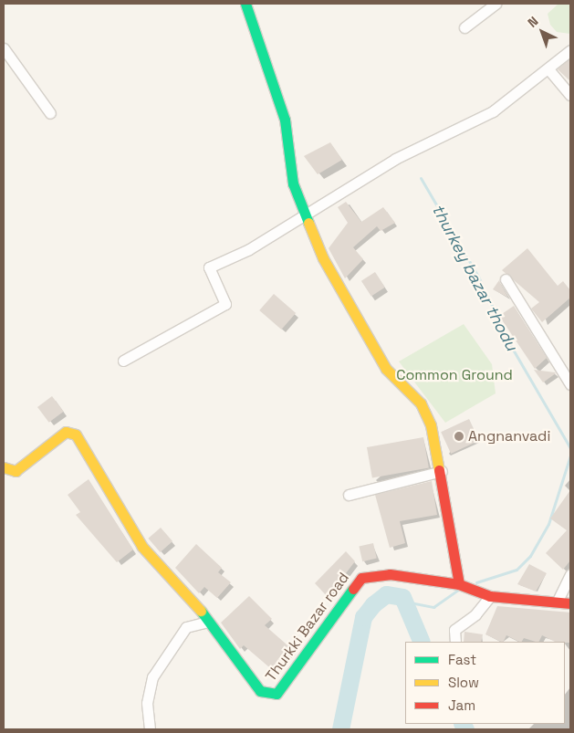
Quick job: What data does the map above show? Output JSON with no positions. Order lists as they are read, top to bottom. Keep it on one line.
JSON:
{"streets":{"street":["Thurkki Bazar road"]},"water":["thurkey bazar thodu"],"parks":["Common Ground"],"places":["Angnanvadi"],"legend":["Fast","Slow","Jam"],"north":"top left"}
